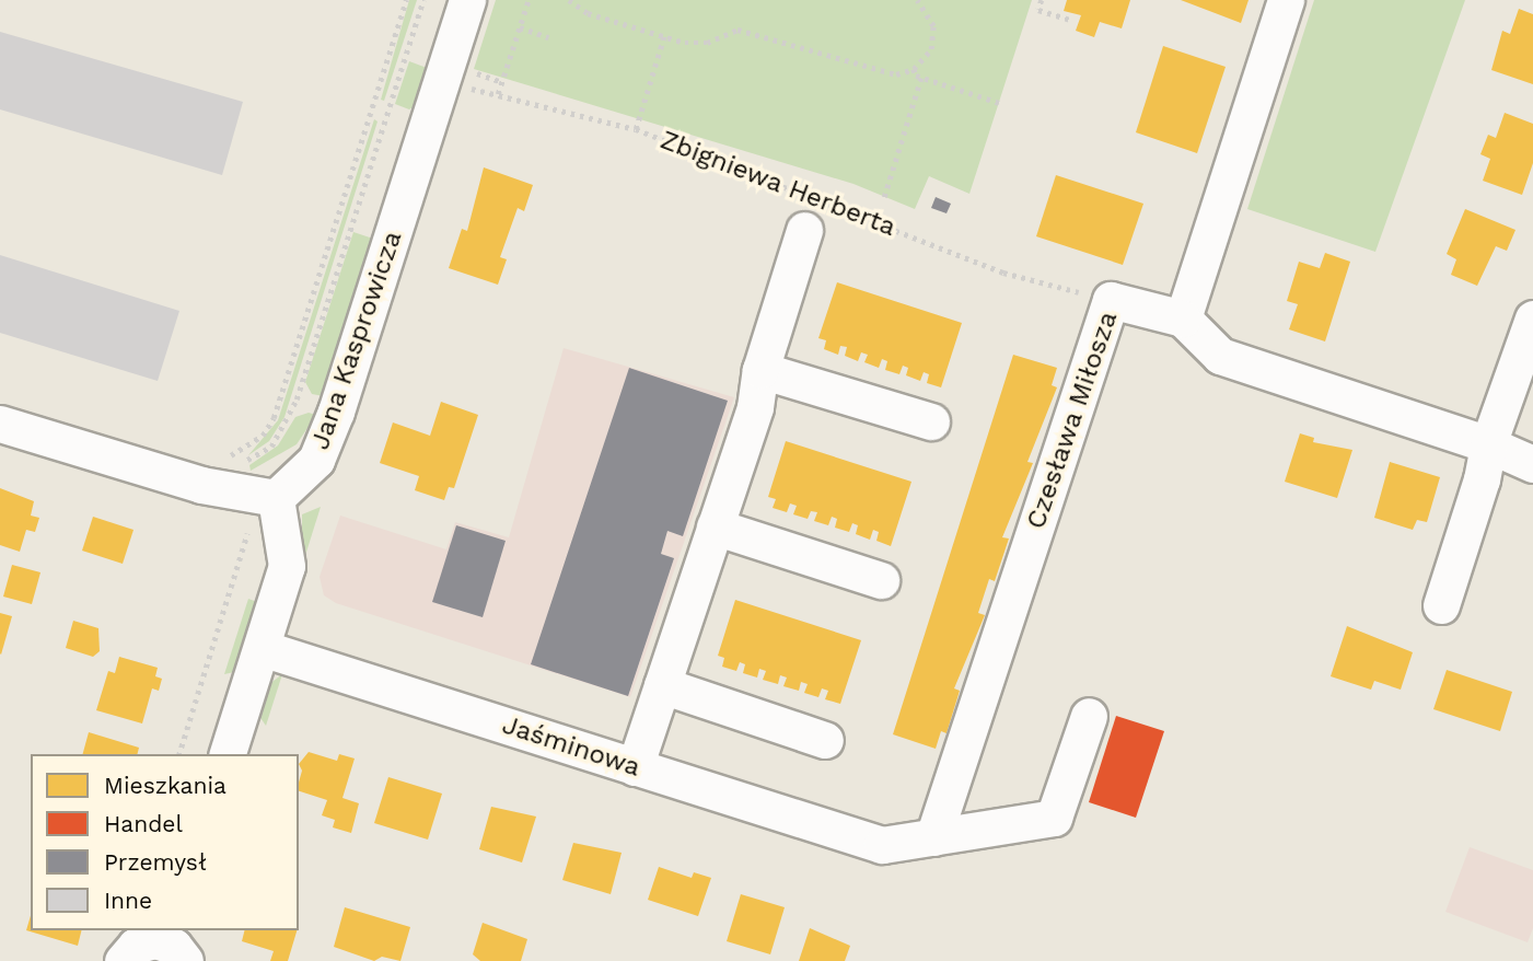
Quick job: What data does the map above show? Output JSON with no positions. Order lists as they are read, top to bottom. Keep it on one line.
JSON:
{"streets":{"street":["Jana Kasprowicza","Czesława Miłosza","Jaśminowa"],"path":["Zbigniewa Herberta"]},"crossings":[["Zbigniewa Herberta","Jana Kasprowicza"],["Zbigniewa Herberta","Czesława Miłosza"],["Czesława Miłosza","Jaśminowa"]],"legend":["Mieszkania","Handel","Przemysł","Inne"]}
